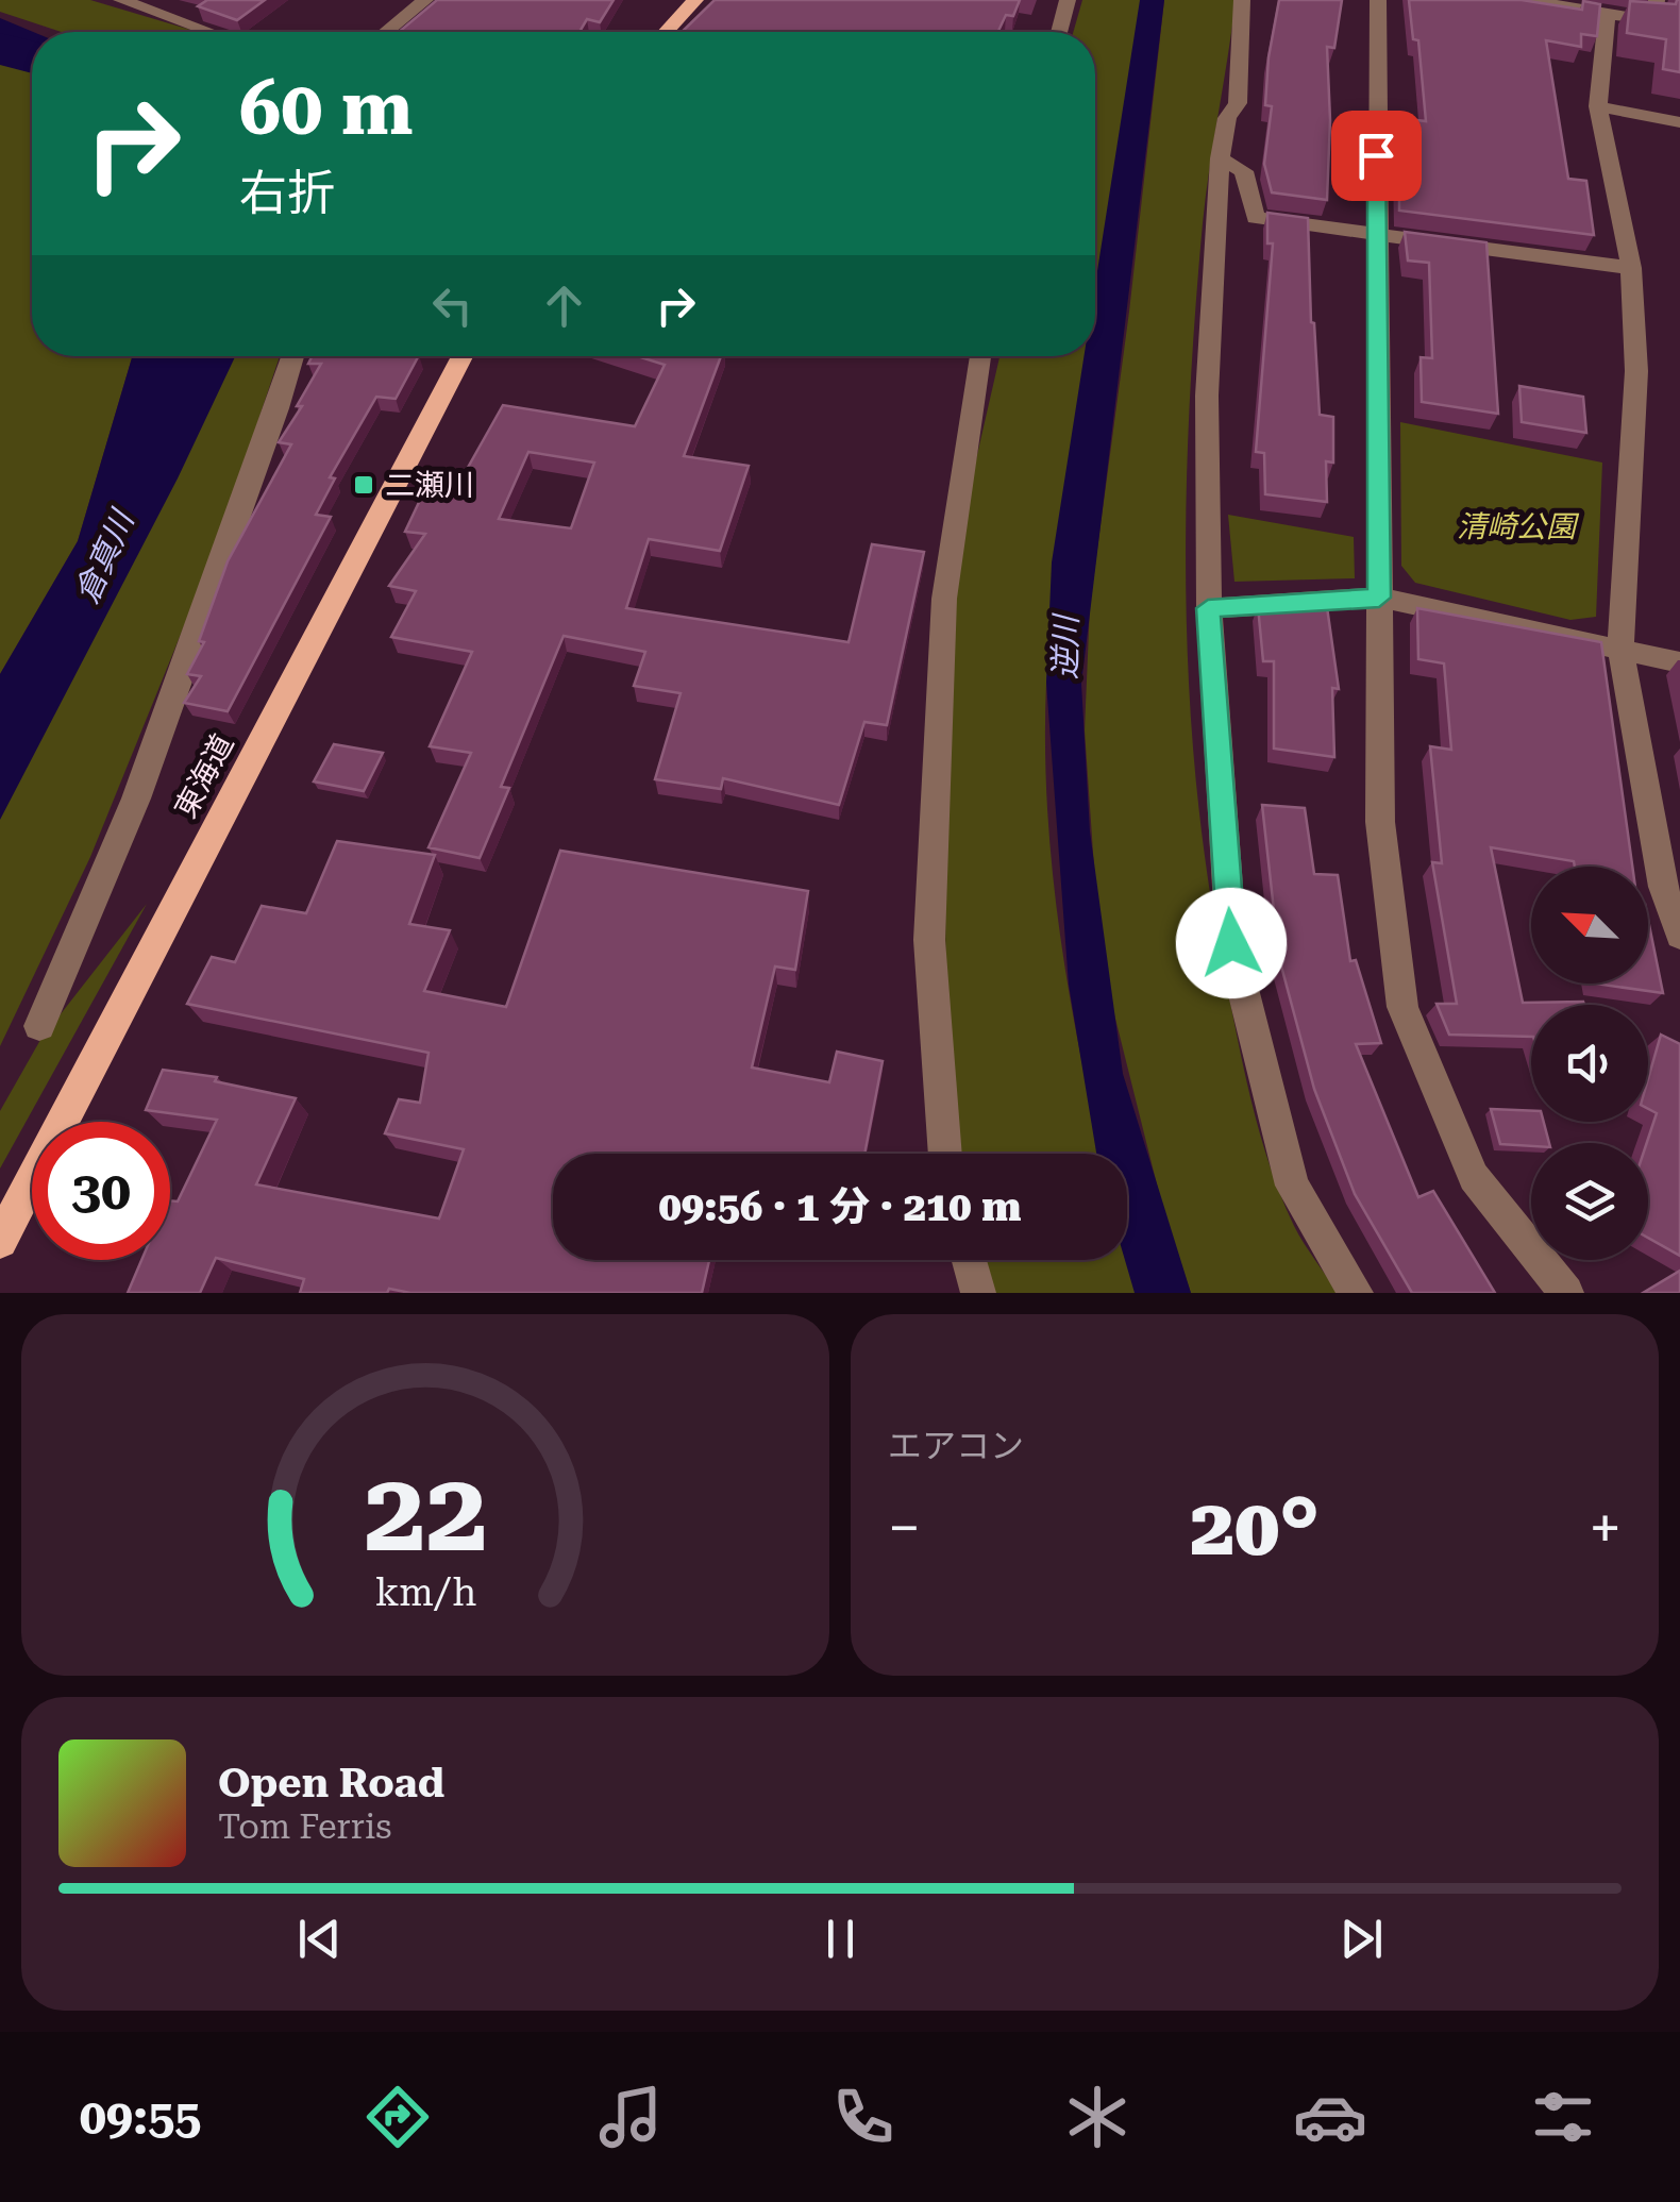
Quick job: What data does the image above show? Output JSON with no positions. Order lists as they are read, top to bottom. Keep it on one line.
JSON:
{"streets":{"main road":["東海道"]},"water":["倉真川","逆川"],"parks":["清崎公園"],"places":{"transit":["二瀬川"]},"north":"top left","page":{"turn":["60 m","右折"],"limit":"30","trip":"09:56 · 1 分 · 210 m","tile":"エアコン","heat":["−","20°","+"],"song":["Open Road","Tom Ferris"],"tabs":"09:55","gauge":["22","km/h"]}}
